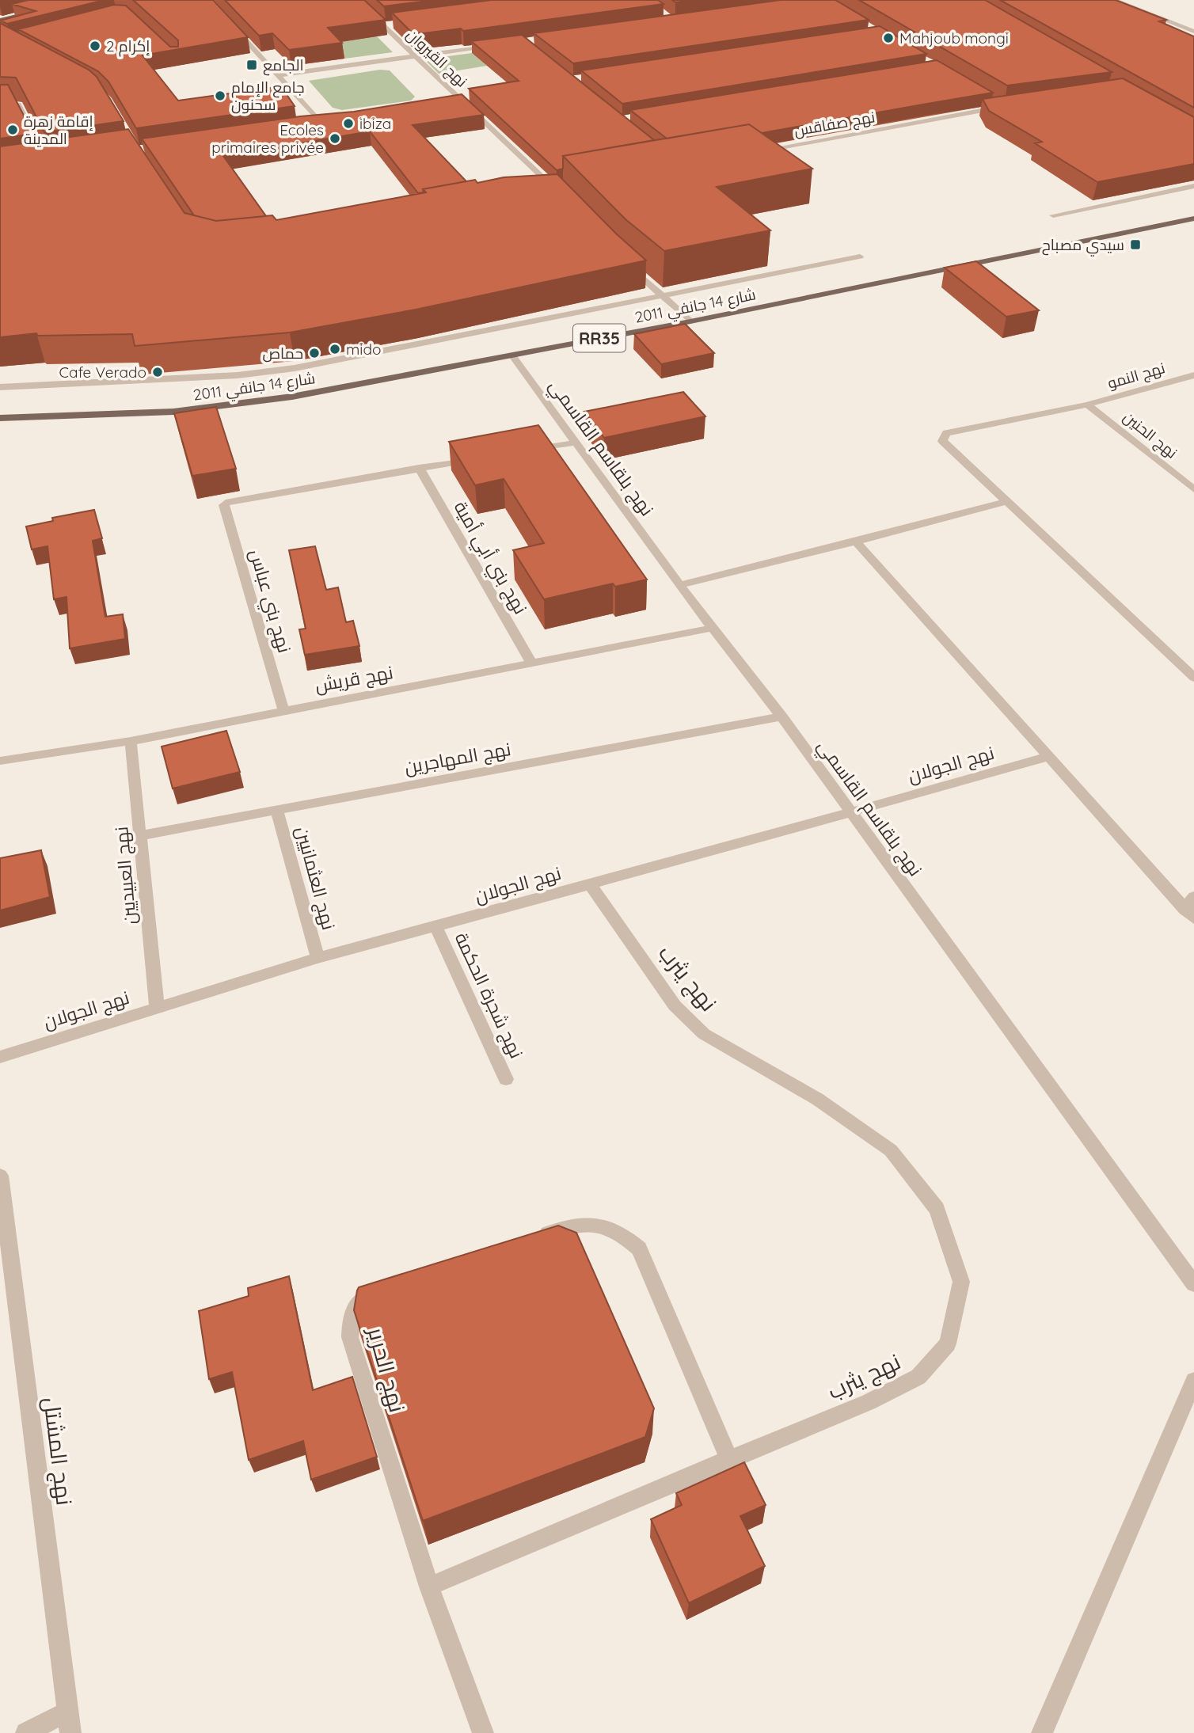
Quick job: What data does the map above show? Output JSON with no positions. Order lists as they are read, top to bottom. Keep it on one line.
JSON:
{"streets":{"main road":["شارع 14 جانفي 2011","RR35"],"street":["نهج القيروان","نهج صفاقس","نهج النمو","نهج الحنين","نهج بلقاسم القاسمي","نهج بني أبي أمية","نهج بني عباس","نهج قريش","نهج المهاجرين","نهج الجولان","نهج العبيديين","نهج العثمانيين","نهج يثرب","نهج شجرة الحكمة","نهج الحرير","نهج المشتل"]},"crossings":[["شارع 14 جانفي 2011","نهج بلقاسم القاسمي"],["نهج النمو","نهج الحنين"],["نهج بلقاسم القاسمي","نهج قريش"],["نهج بلقاسم القاسمي","نهج المهاجرين"],["نهج بلقاسم القاسمي","نهج الجولان"],["نهج بني أبي أمية","نهج بني عباس"],["نهج بني أبي أمية","نهج قريش"],["نهج بني عباس","نهج قريش"],["نهج قريش","نهج العبيديين"],["نهج المهاجرين","نهج العبيديين"],["نهج المهاجرين","نهج العثمانيين"],["نهج الجولان","نهج العبيديين"],["نهج الجولان","نهج العثمانيين"],["نهج الجولان","نهج يثرب"],["نهج الجولان","نهج شجرة الحكمة"],["نهج يثرب","نهج الحرير"]],"places":{"other":["Mahjoub mongi","إكرام 2","جامع الإمام سحنون","ibiza","إقامة زهرة المدينة","Ecoles primaires privée","mido","حماص","Cafe Verado"],"transit":["الجامع","سيدي مصباح"]}}
